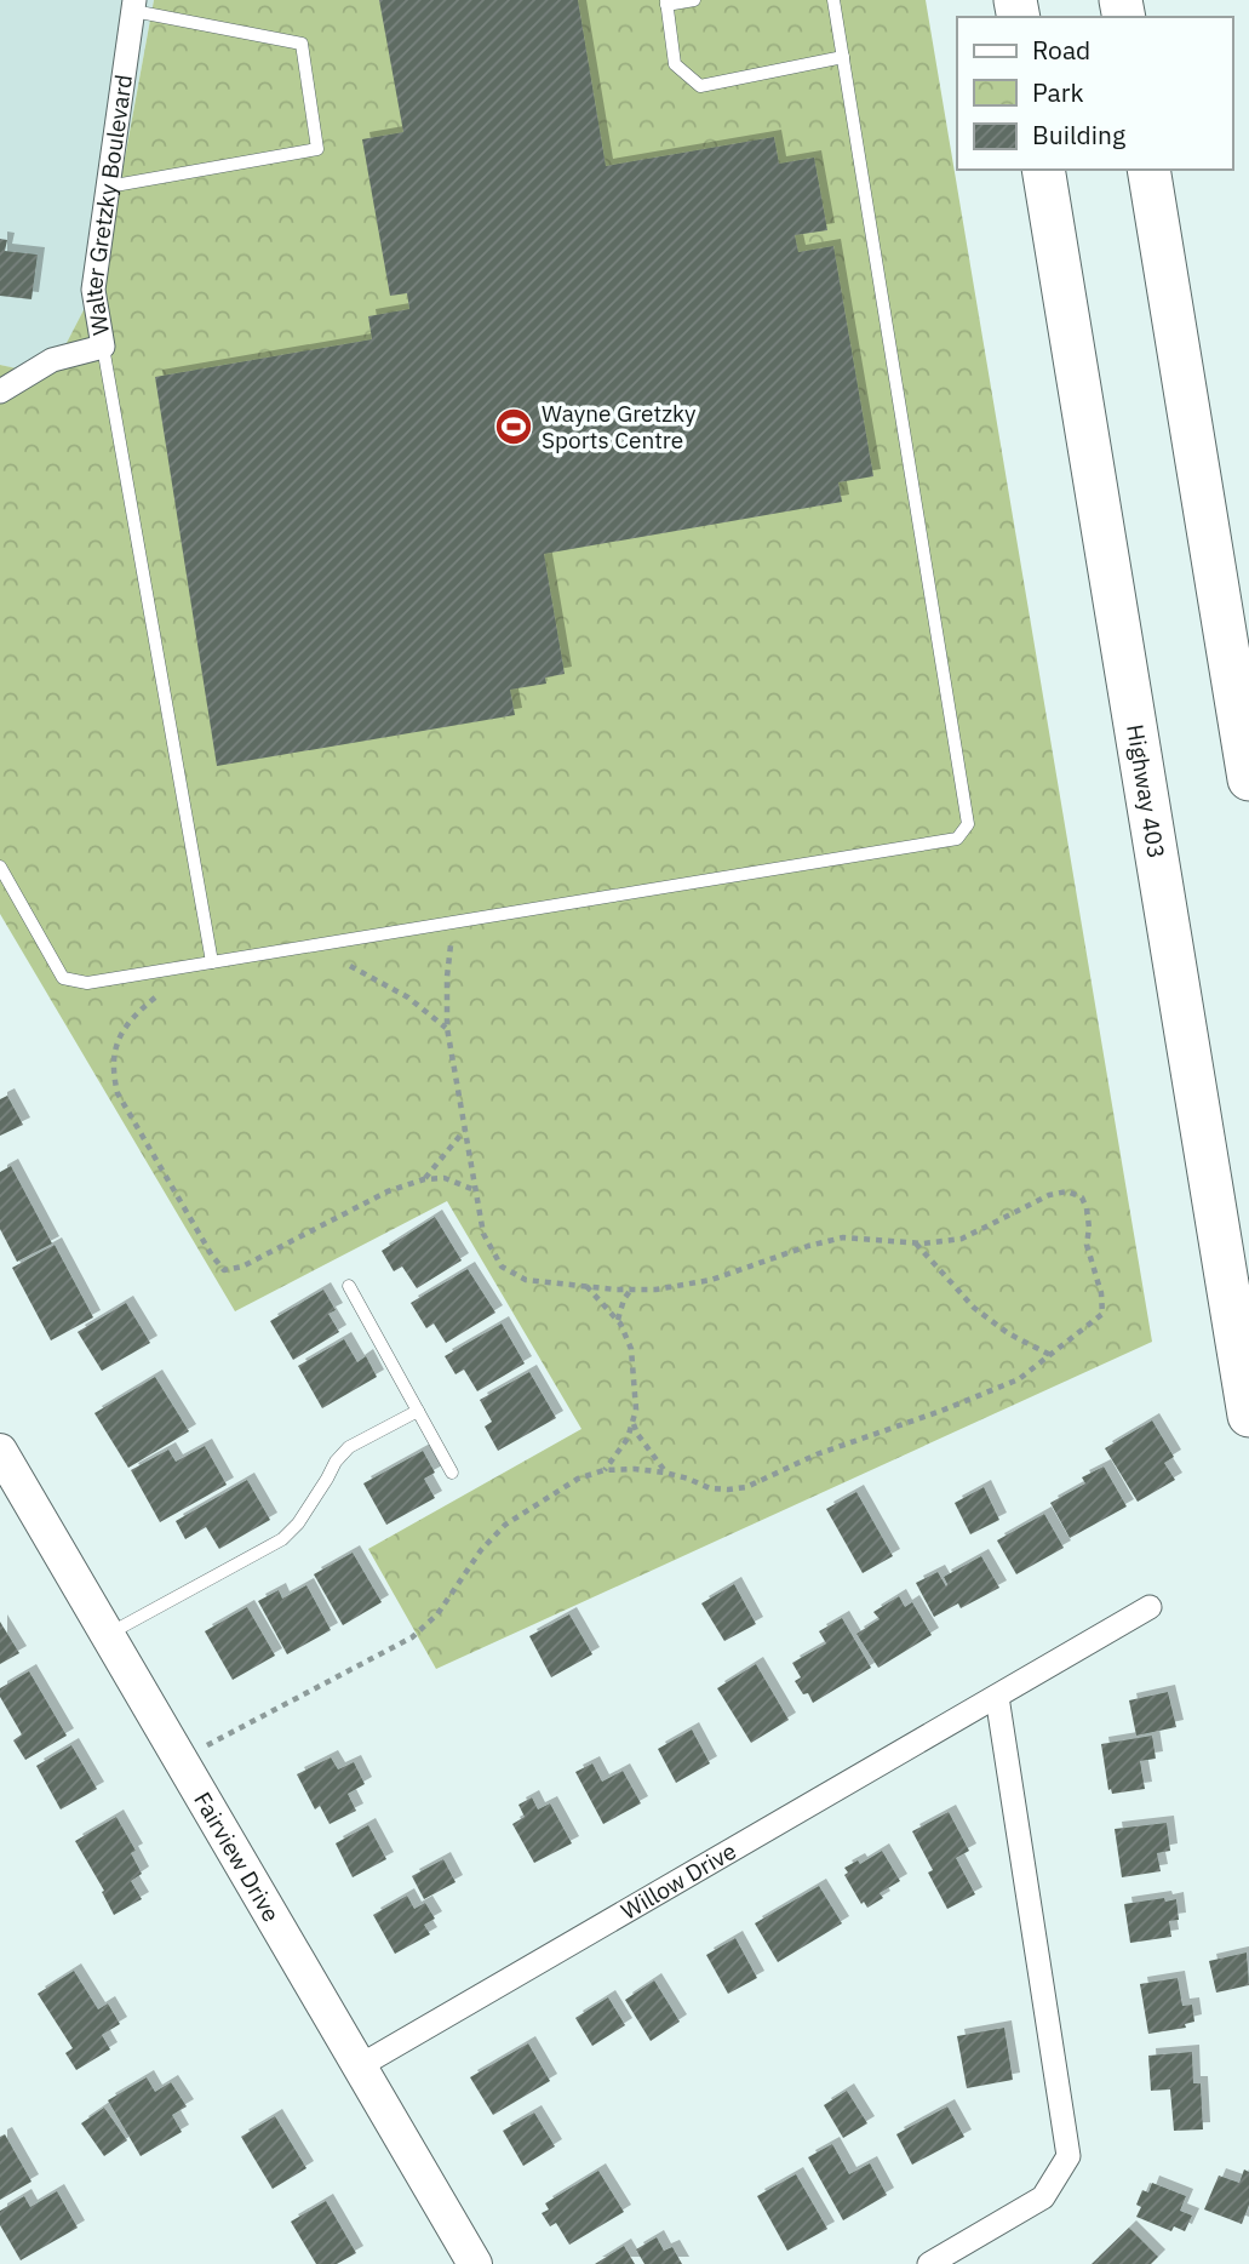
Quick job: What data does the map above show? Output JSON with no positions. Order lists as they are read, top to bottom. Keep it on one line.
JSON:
{"streets":{"highway":["Highway 403"],"main road":["Fairview Drive"],"street":["Walter Gretzky Boulevard","Willow Drive"]},"crossings":[["Fairview Drive","Willow Drive"]],"places":{"sports":["Wayne Gretzky Sports Centre"]},"legend":["Road","Park","Building"]}
